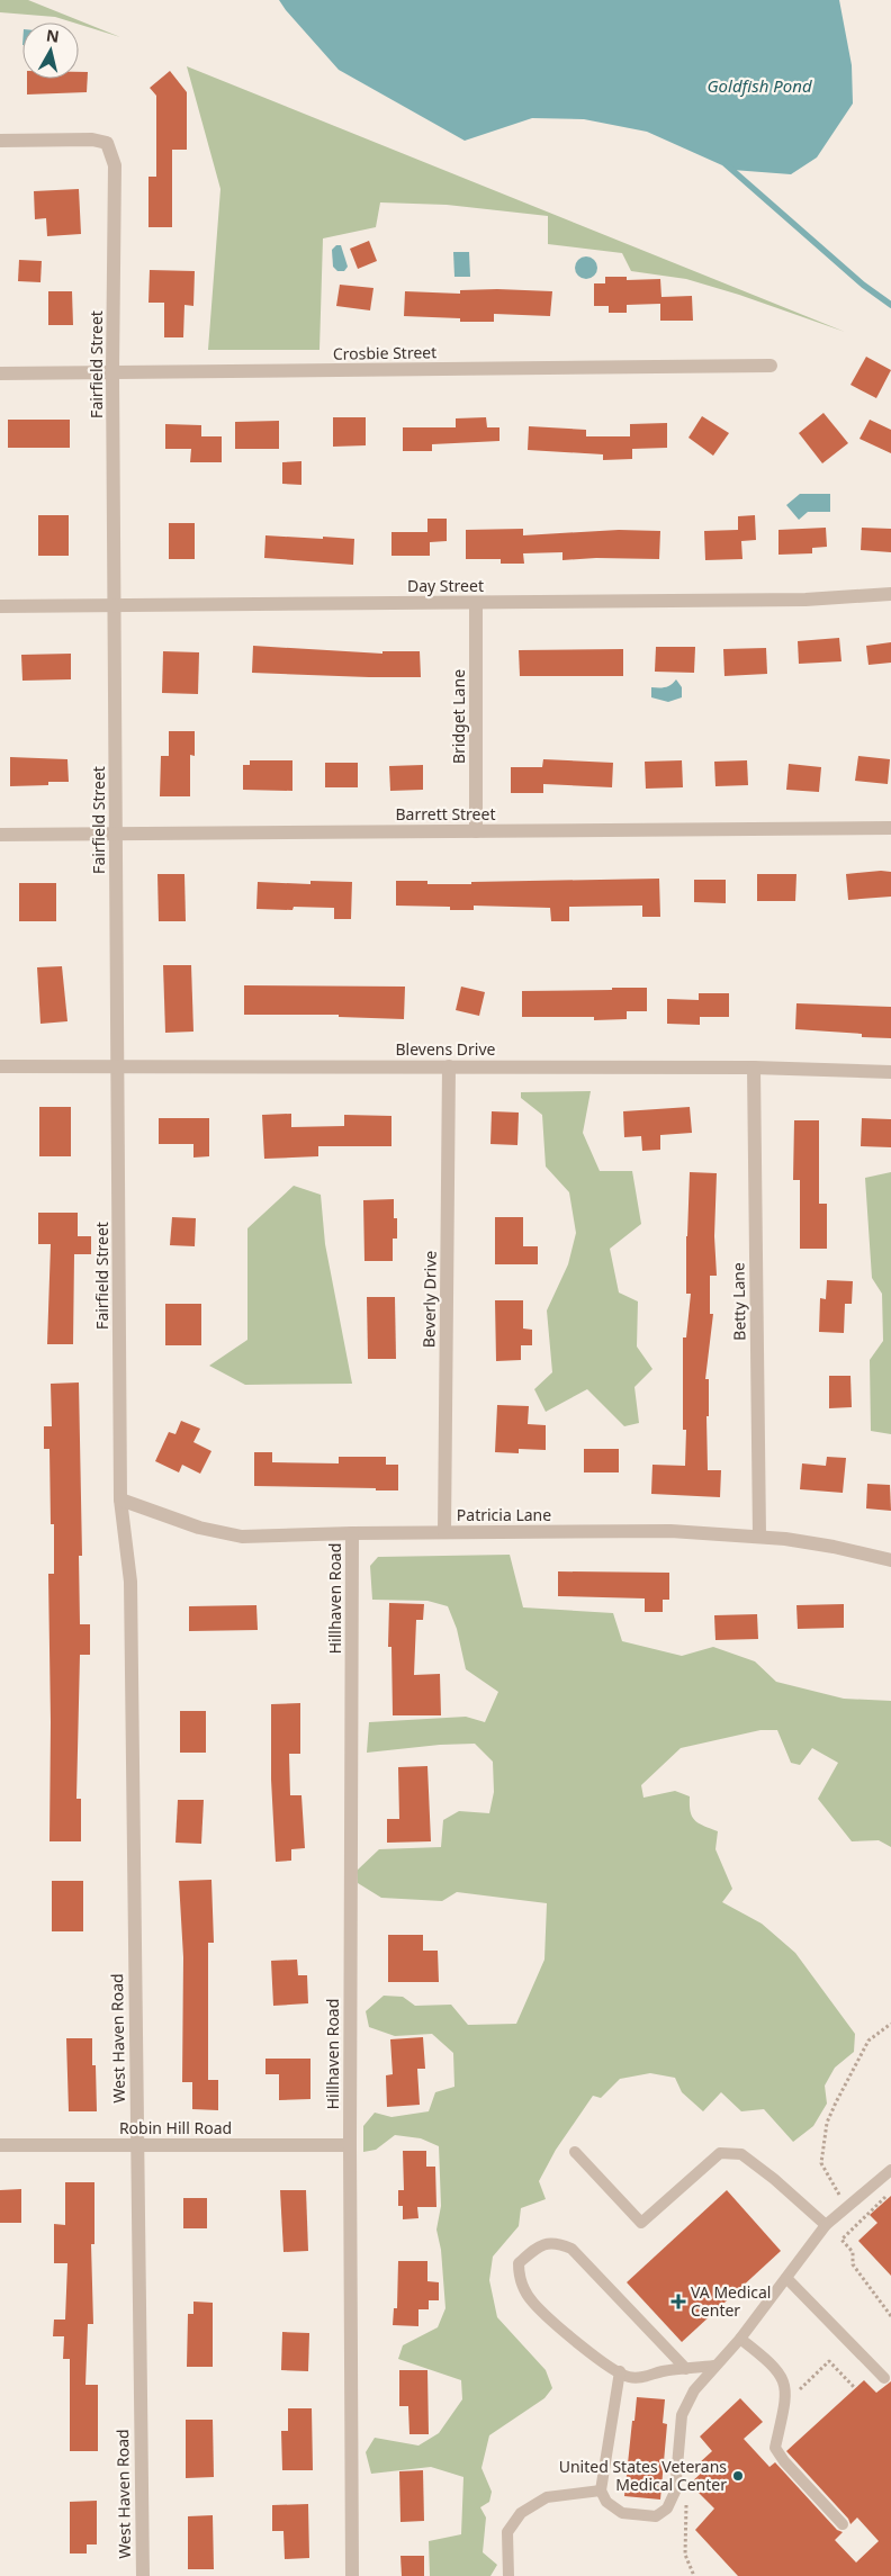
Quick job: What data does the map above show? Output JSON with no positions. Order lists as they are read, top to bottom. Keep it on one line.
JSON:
{"streets":{"street":["Crosbie Street","Fairfield Street","Day Street","Bridget Lane","Barrett Street","Blevens Drive","Beverly Drive","Betty Lane","Patricia Lane","Hillhaven Road","West Haven Road","Robin Hill Road"]},"crossings":[["Crosbie Street","Fairfield Street"],["Fairfield Street","Day Street"],["Fairfield Street","Barrett Street"],["Fairfield Street","Blevens Drive"],["Fairfield Street","Patricia Lane"],["Fairfield Street","West Haven Road"],["Day Street","Bridget Lane"],["Bridget Lane","Barrett Street"],["Blevens Drive","Beverly Drive"],["Blevens Drive","Betty Lane"],["Beverly Drive","Patricia Lane"],["Betty Lane","Patricia Lane"],["Patricia Lane","Hillhaven Road"],["Patricia Lane","West Haven Road"],["Hillhaven Road","Robin Hill Road"],["West Haven Road","Robin Hill Road"]],"water":["Goldfish Pond"],"places":{"health":["VA Medical Center"],"other":["United States Veterans Medical Center"]},"north":"top"}
